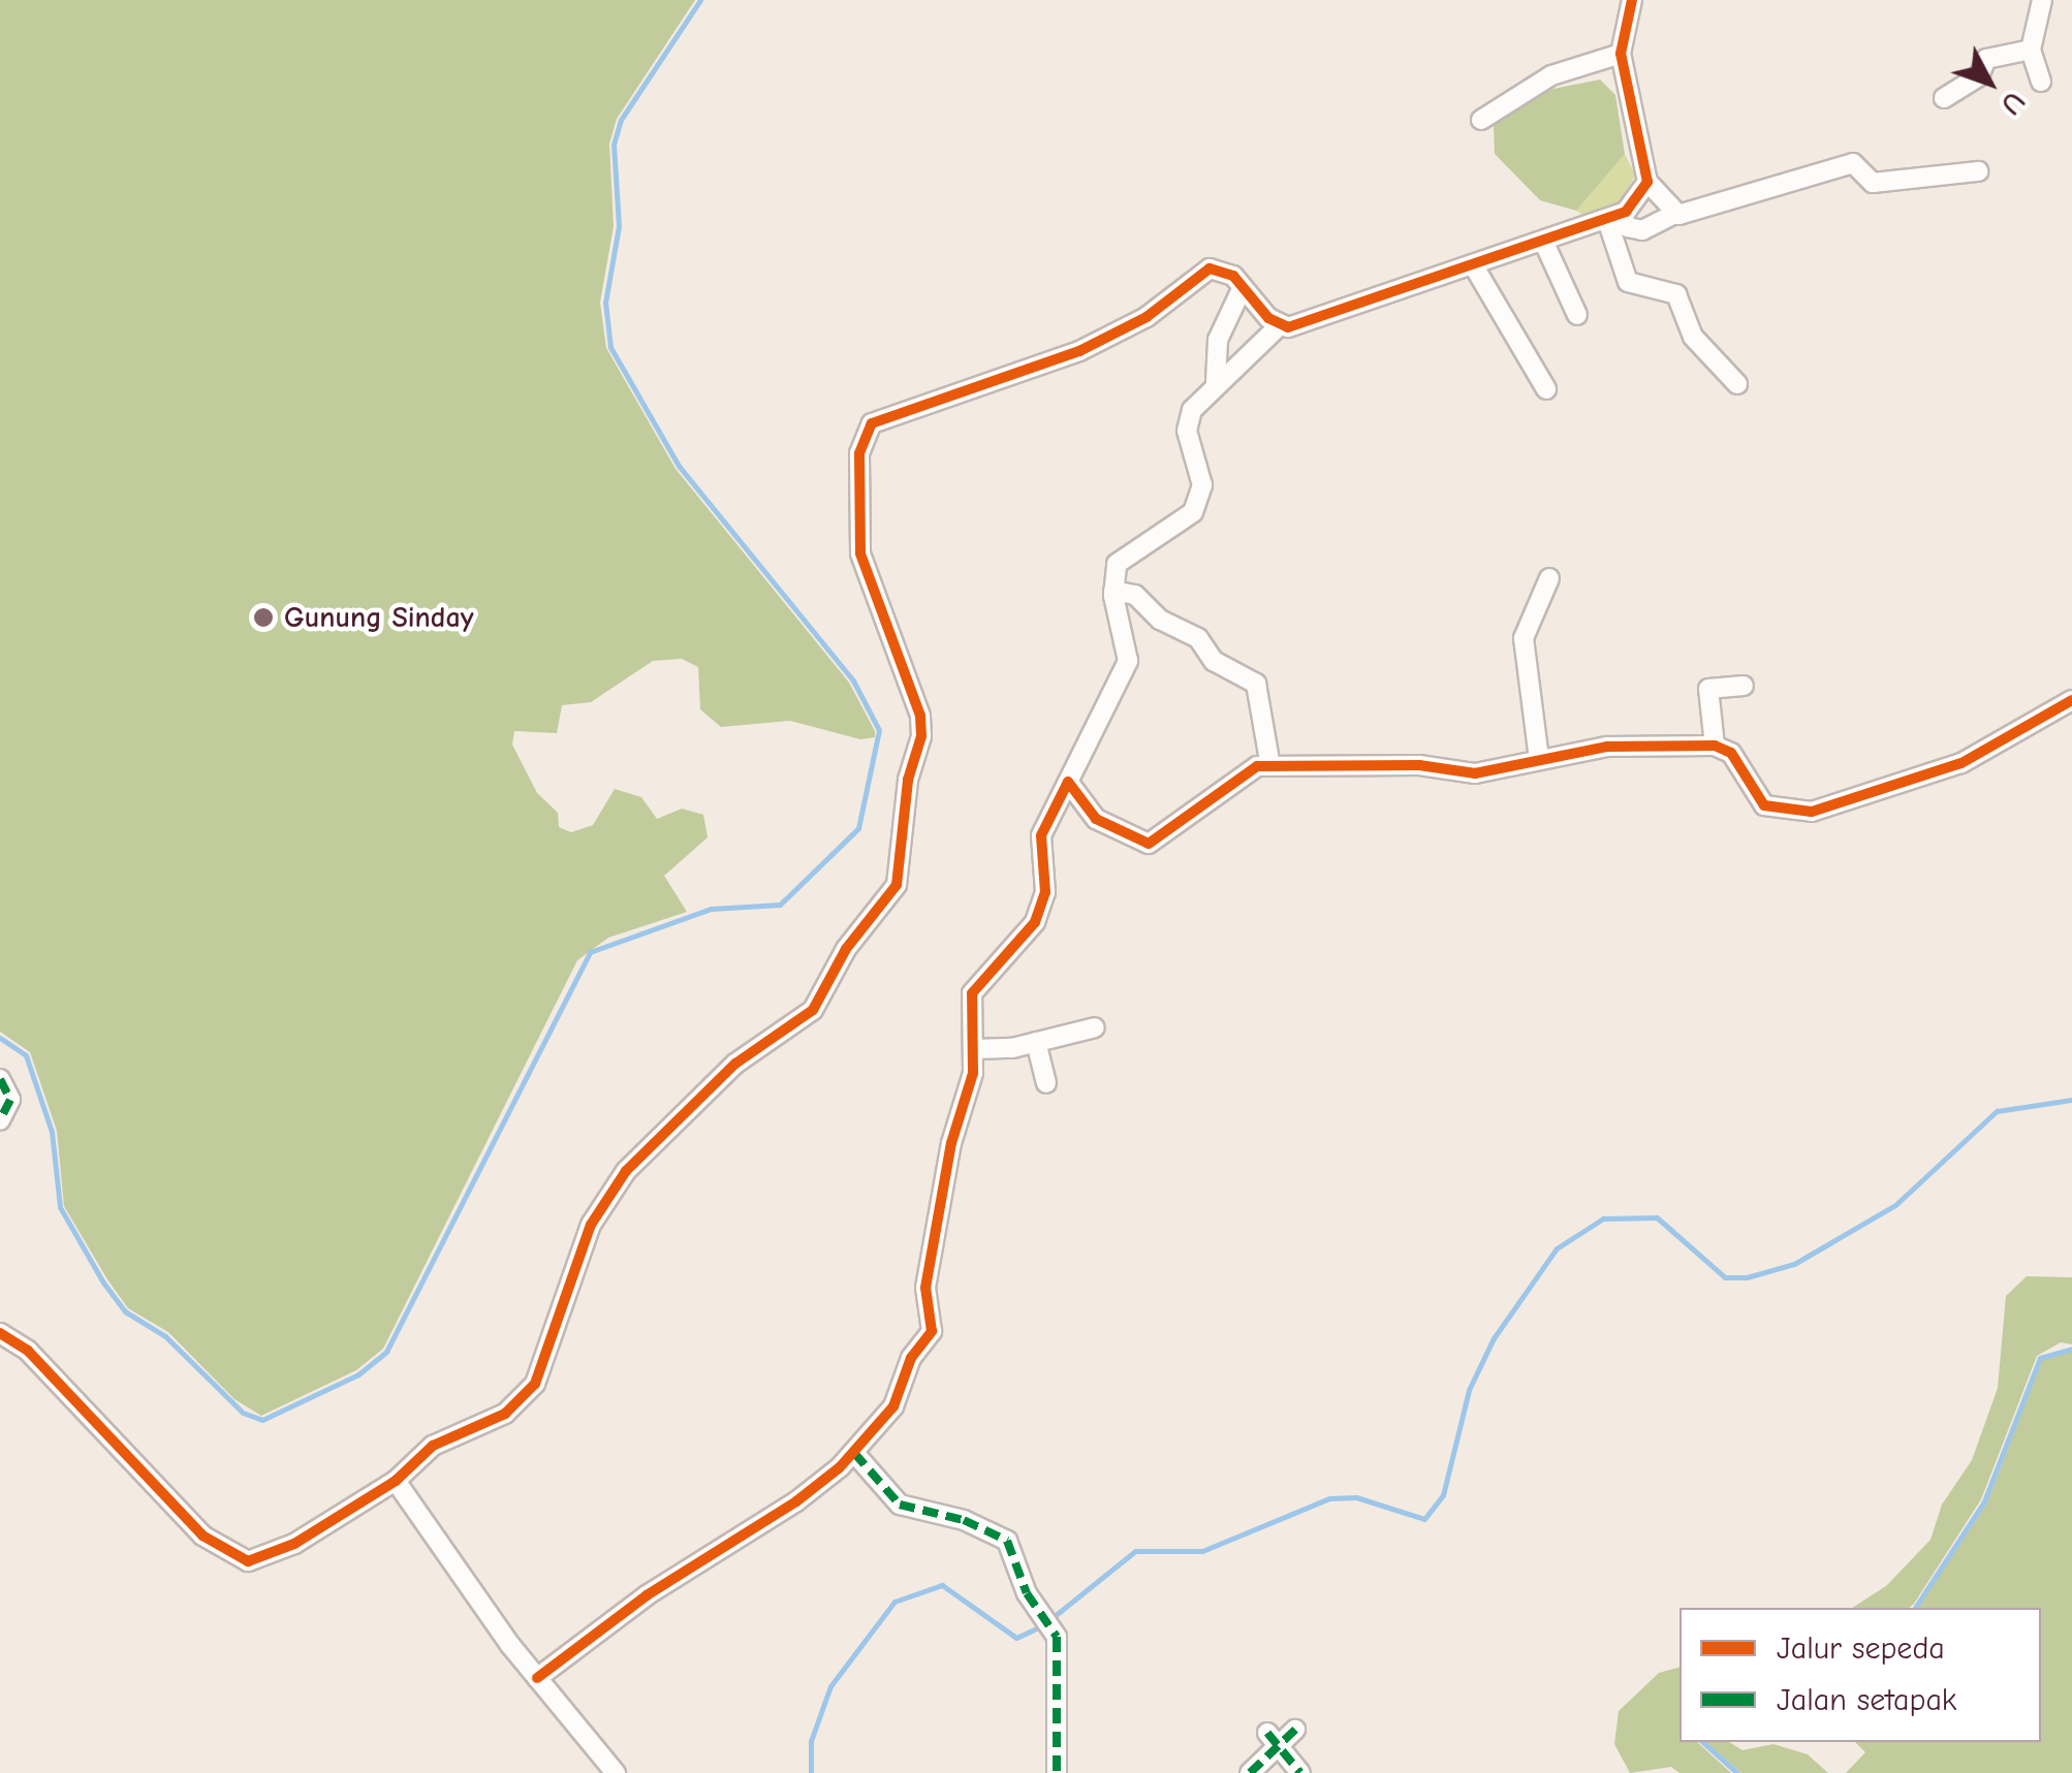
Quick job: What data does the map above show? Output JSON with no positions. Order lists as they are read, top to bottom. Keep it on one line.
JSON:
{"places":["Gunung Sinday"],"legend":["Jalur sepeda","Jalan setapak"],"north":"bottom right"}
